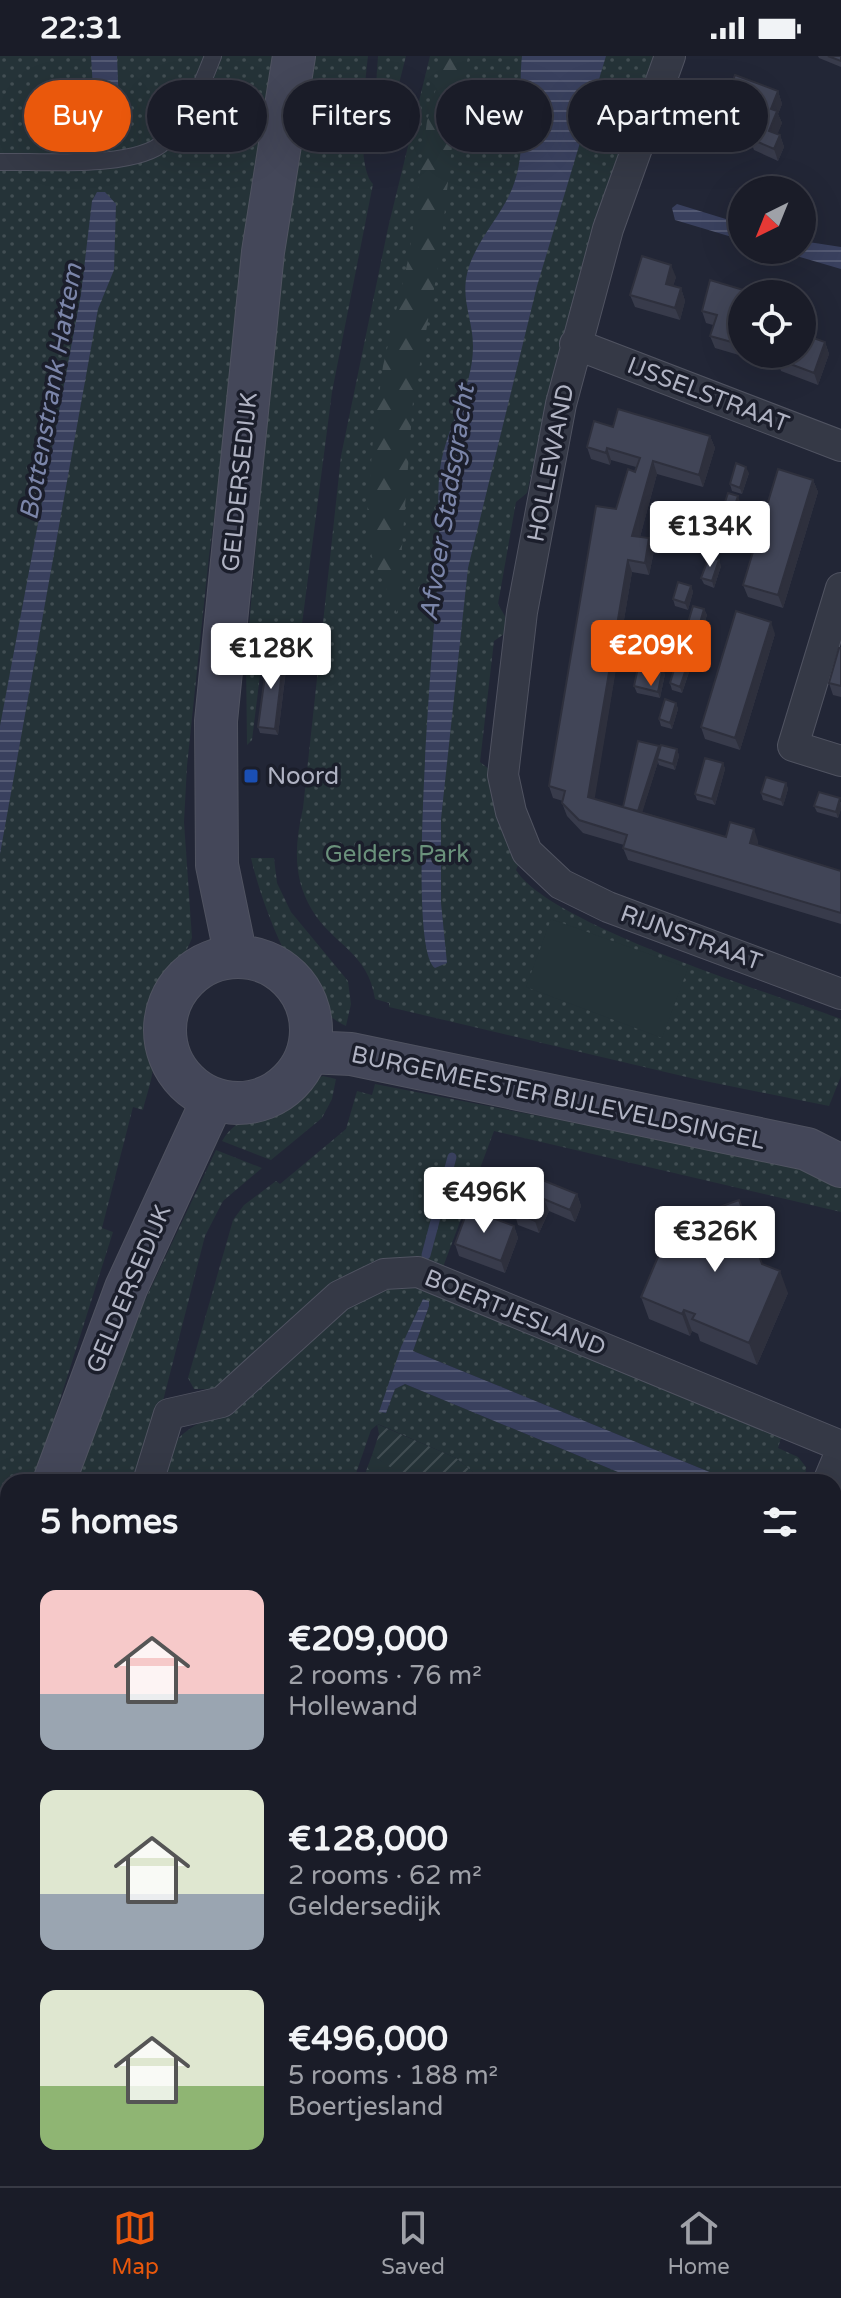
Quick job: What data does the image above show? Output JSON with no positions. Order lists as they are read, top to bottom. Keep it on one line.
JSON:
{"streets":{"main road":["GELDERSEDIJK","BURGEMEESTER BIJLEVELDSINGEL"],"street":["IJSSELSTRAAT","HOLLEWAND","RIJNSTRAAT","BOERTJESLAND"]},"crossings":[["IJSSELSTRAAT","HOLLEWAND"],["HOLLEWAND","RIJNSTRAAT"],["GELDERSEDIJK","BURGEMEESTER BIJLEVELDSINGEL"]],"water":["Bottenstrank Hattem","Afvoer Stadsgracht"],"parks":["Gelders Park"],"places":{"transit":["Noord"]},"north":"bottom left","page":{"status":"22:31","chip":["Buy","Rent","Filters","New","Apartment"],"price":["€134K","€209K","€128K","€496K","€326K"],"heading":"5 homes","list":[{"name":"€209,000","note":"2 rooms · 76 m² · Hollewand"},{"name":"€128,000","note":"2 rooms · 62 m² · Geldersedijk"},{"name":"€496,000","note":"5 rooms · 188 m² · Boertjesland"}],"tabs":["Map","Saved","Home"]}}
